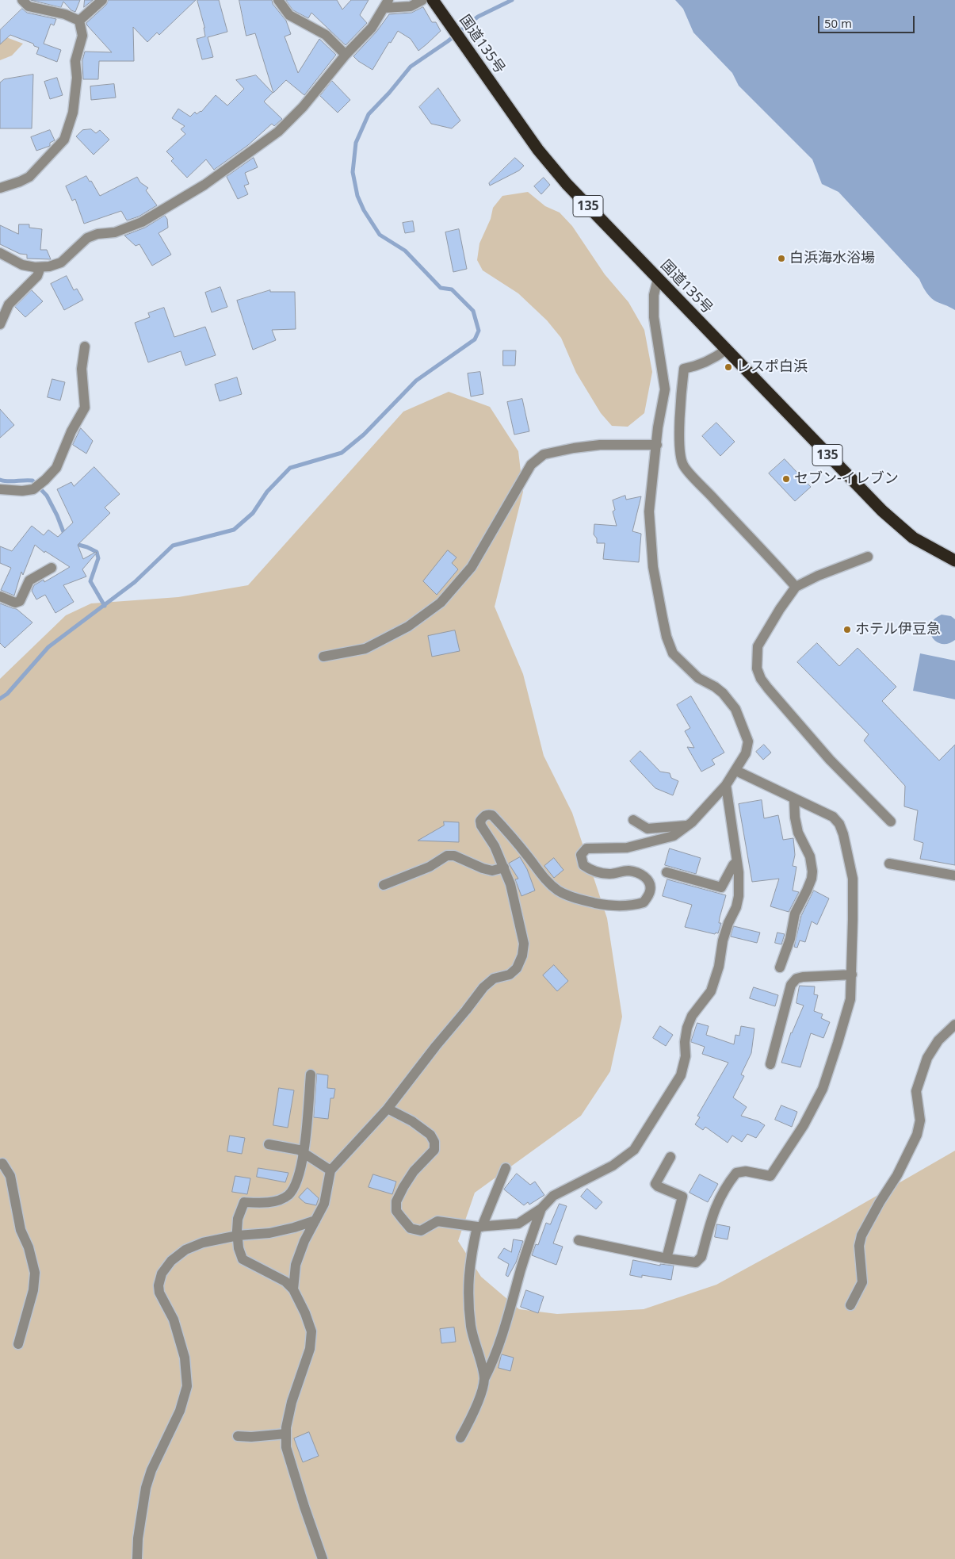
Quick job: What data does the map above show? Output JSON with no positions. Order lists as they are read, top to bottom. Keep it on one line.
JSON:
{"streets":{"highway":["国道135号","135"]},"places":["白浜海水浴場","レスポ白浜","セブン-イレブン","ホテル伊豆急"],"scale_bar":"50 m"}
